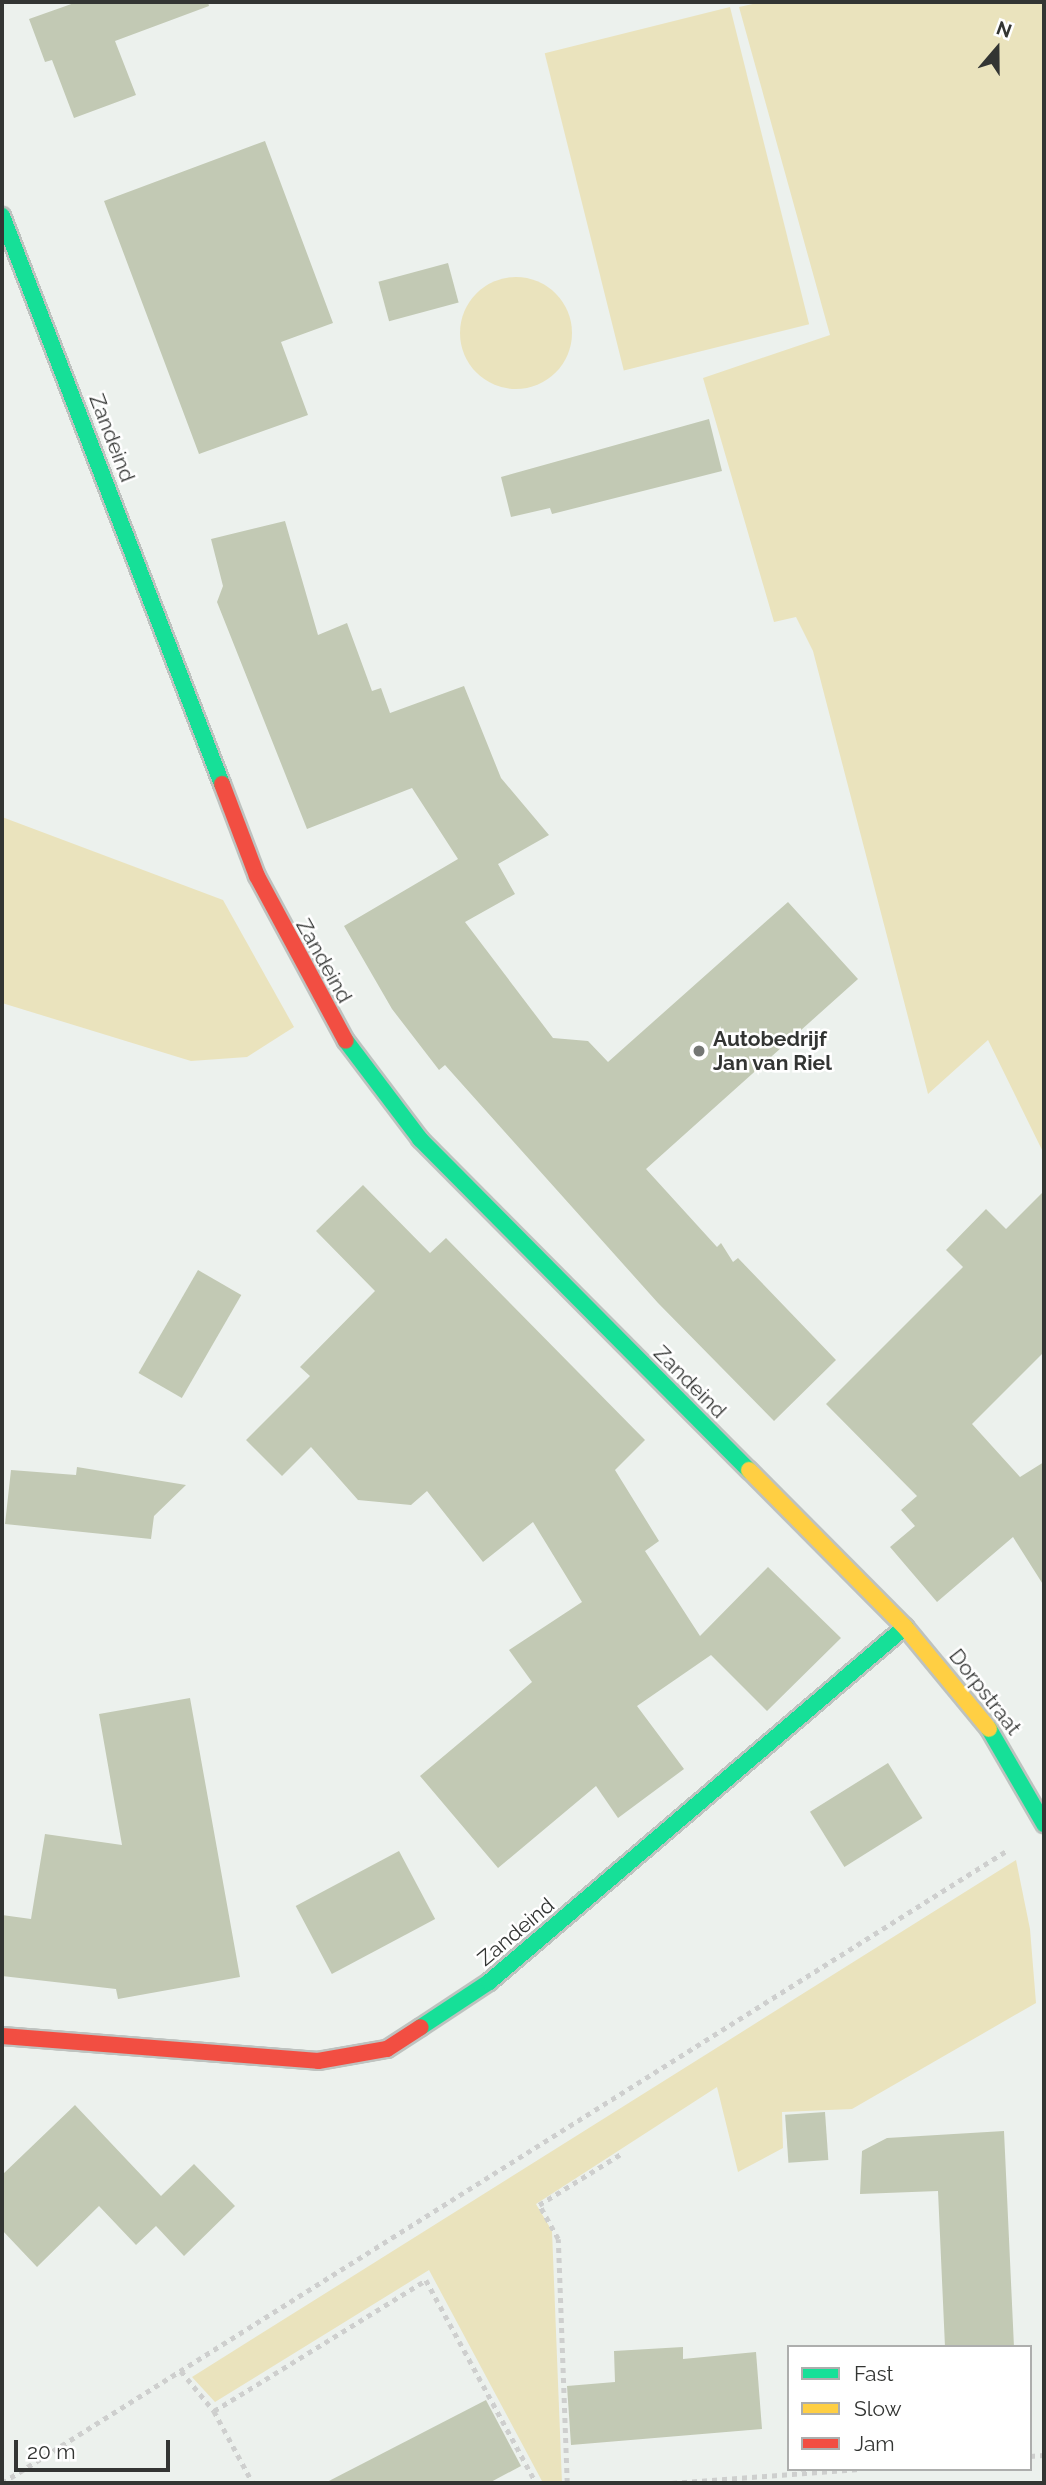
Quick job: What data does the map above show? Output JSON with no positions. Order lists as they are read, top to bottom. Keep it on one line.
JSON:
{"streets":{"street":["Zandeind","Dorpstraat"]},"crossings":[["Zandeind","Dorpstraat"]],"places":["Autobedrijf Jan van Riel"],"legend":["Fast","Slow","Jam"],"scale_bar":"20 m","north":"top"}
